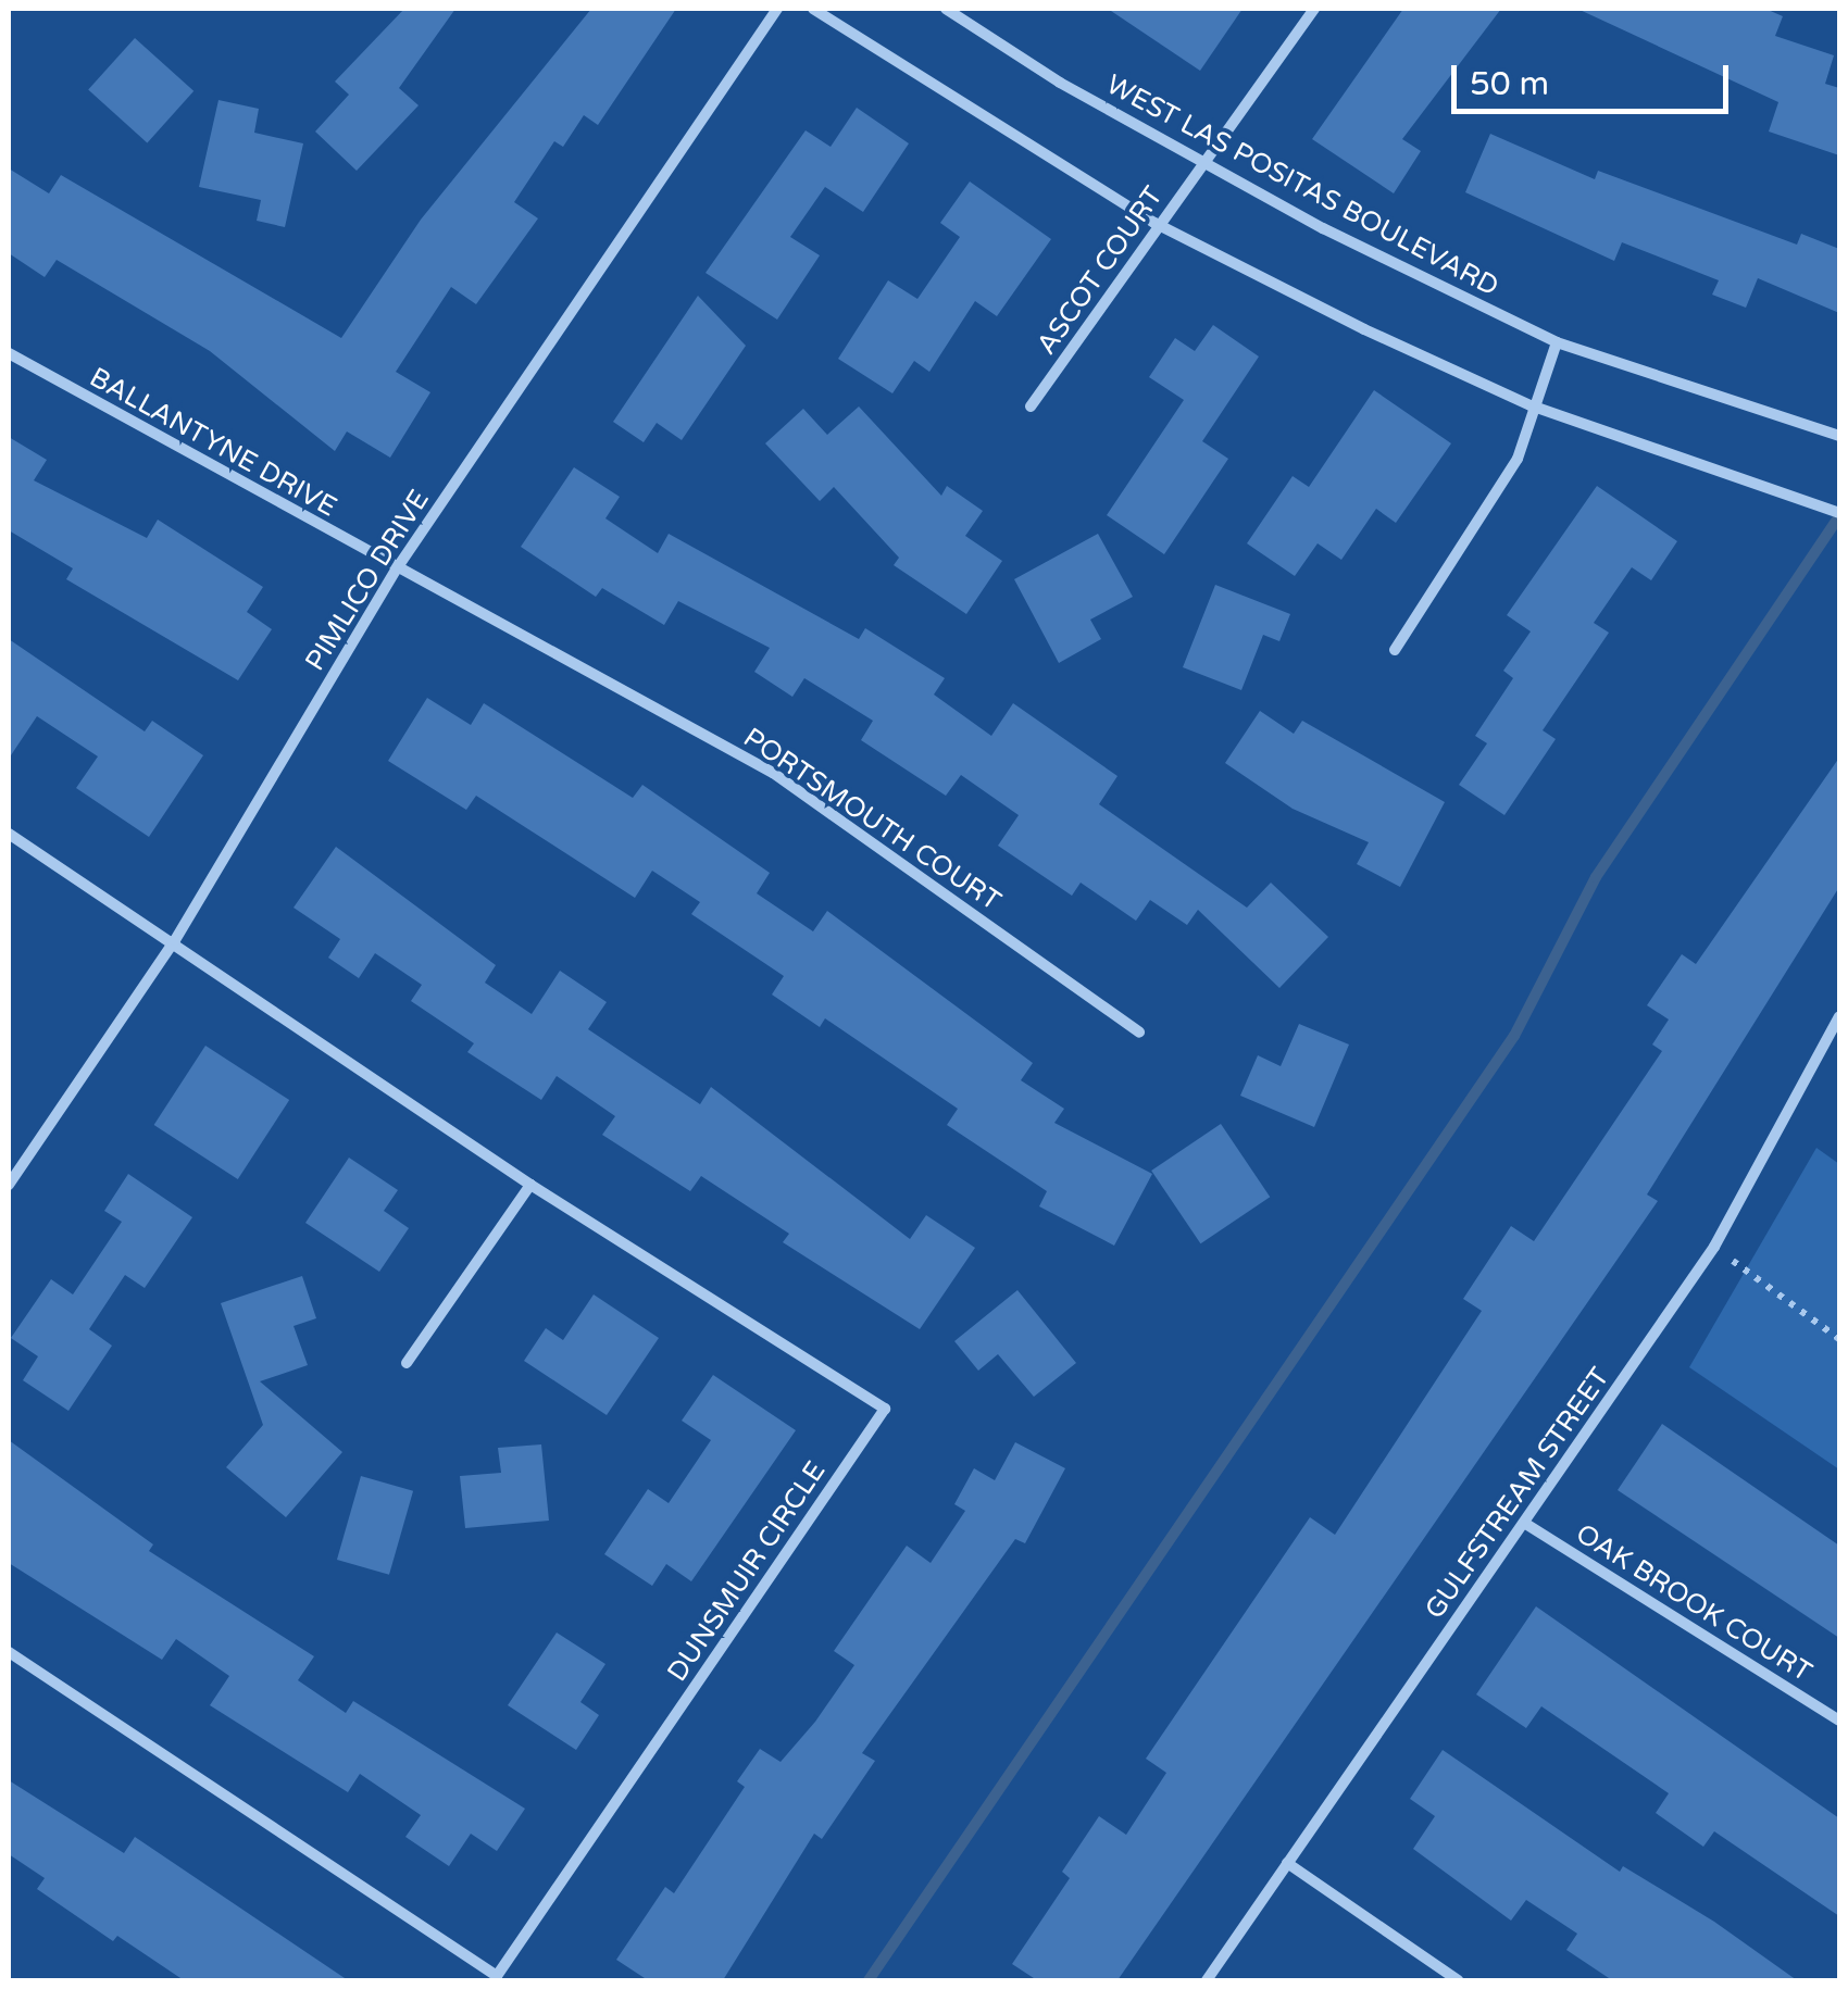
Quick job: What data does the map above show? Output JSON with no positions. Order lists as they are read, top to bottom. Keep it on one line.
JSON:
{"streets":{"street":["WEST LAS POSITAS BOULEVARD","ASCOT COURT","BALLANTYNE DRIVE","PIMLICO DRIVE","PORTSMOUTH COURT","GULFSTREAM STREET","DUNSMUIR CIRCLE","OAK BROOK COURT"]},"crossings":[["WEST LAS POSITAS BOULEVARD","ASCOT COURT"],["BALLANTYNE DRIVE","PIMLICO DRIVE"],["BALLANTYNE DRIVE","PORTSMOUTH COURT"],["PIMLICO DRIVE","PORTSMOUTH COURT"],["PIMLICO DRIVE","DUNSMUIR CIRCLE"],["GULFSTREAM STREET","OAK BROOK COURT"]],"scale_bar":"50 m"}
